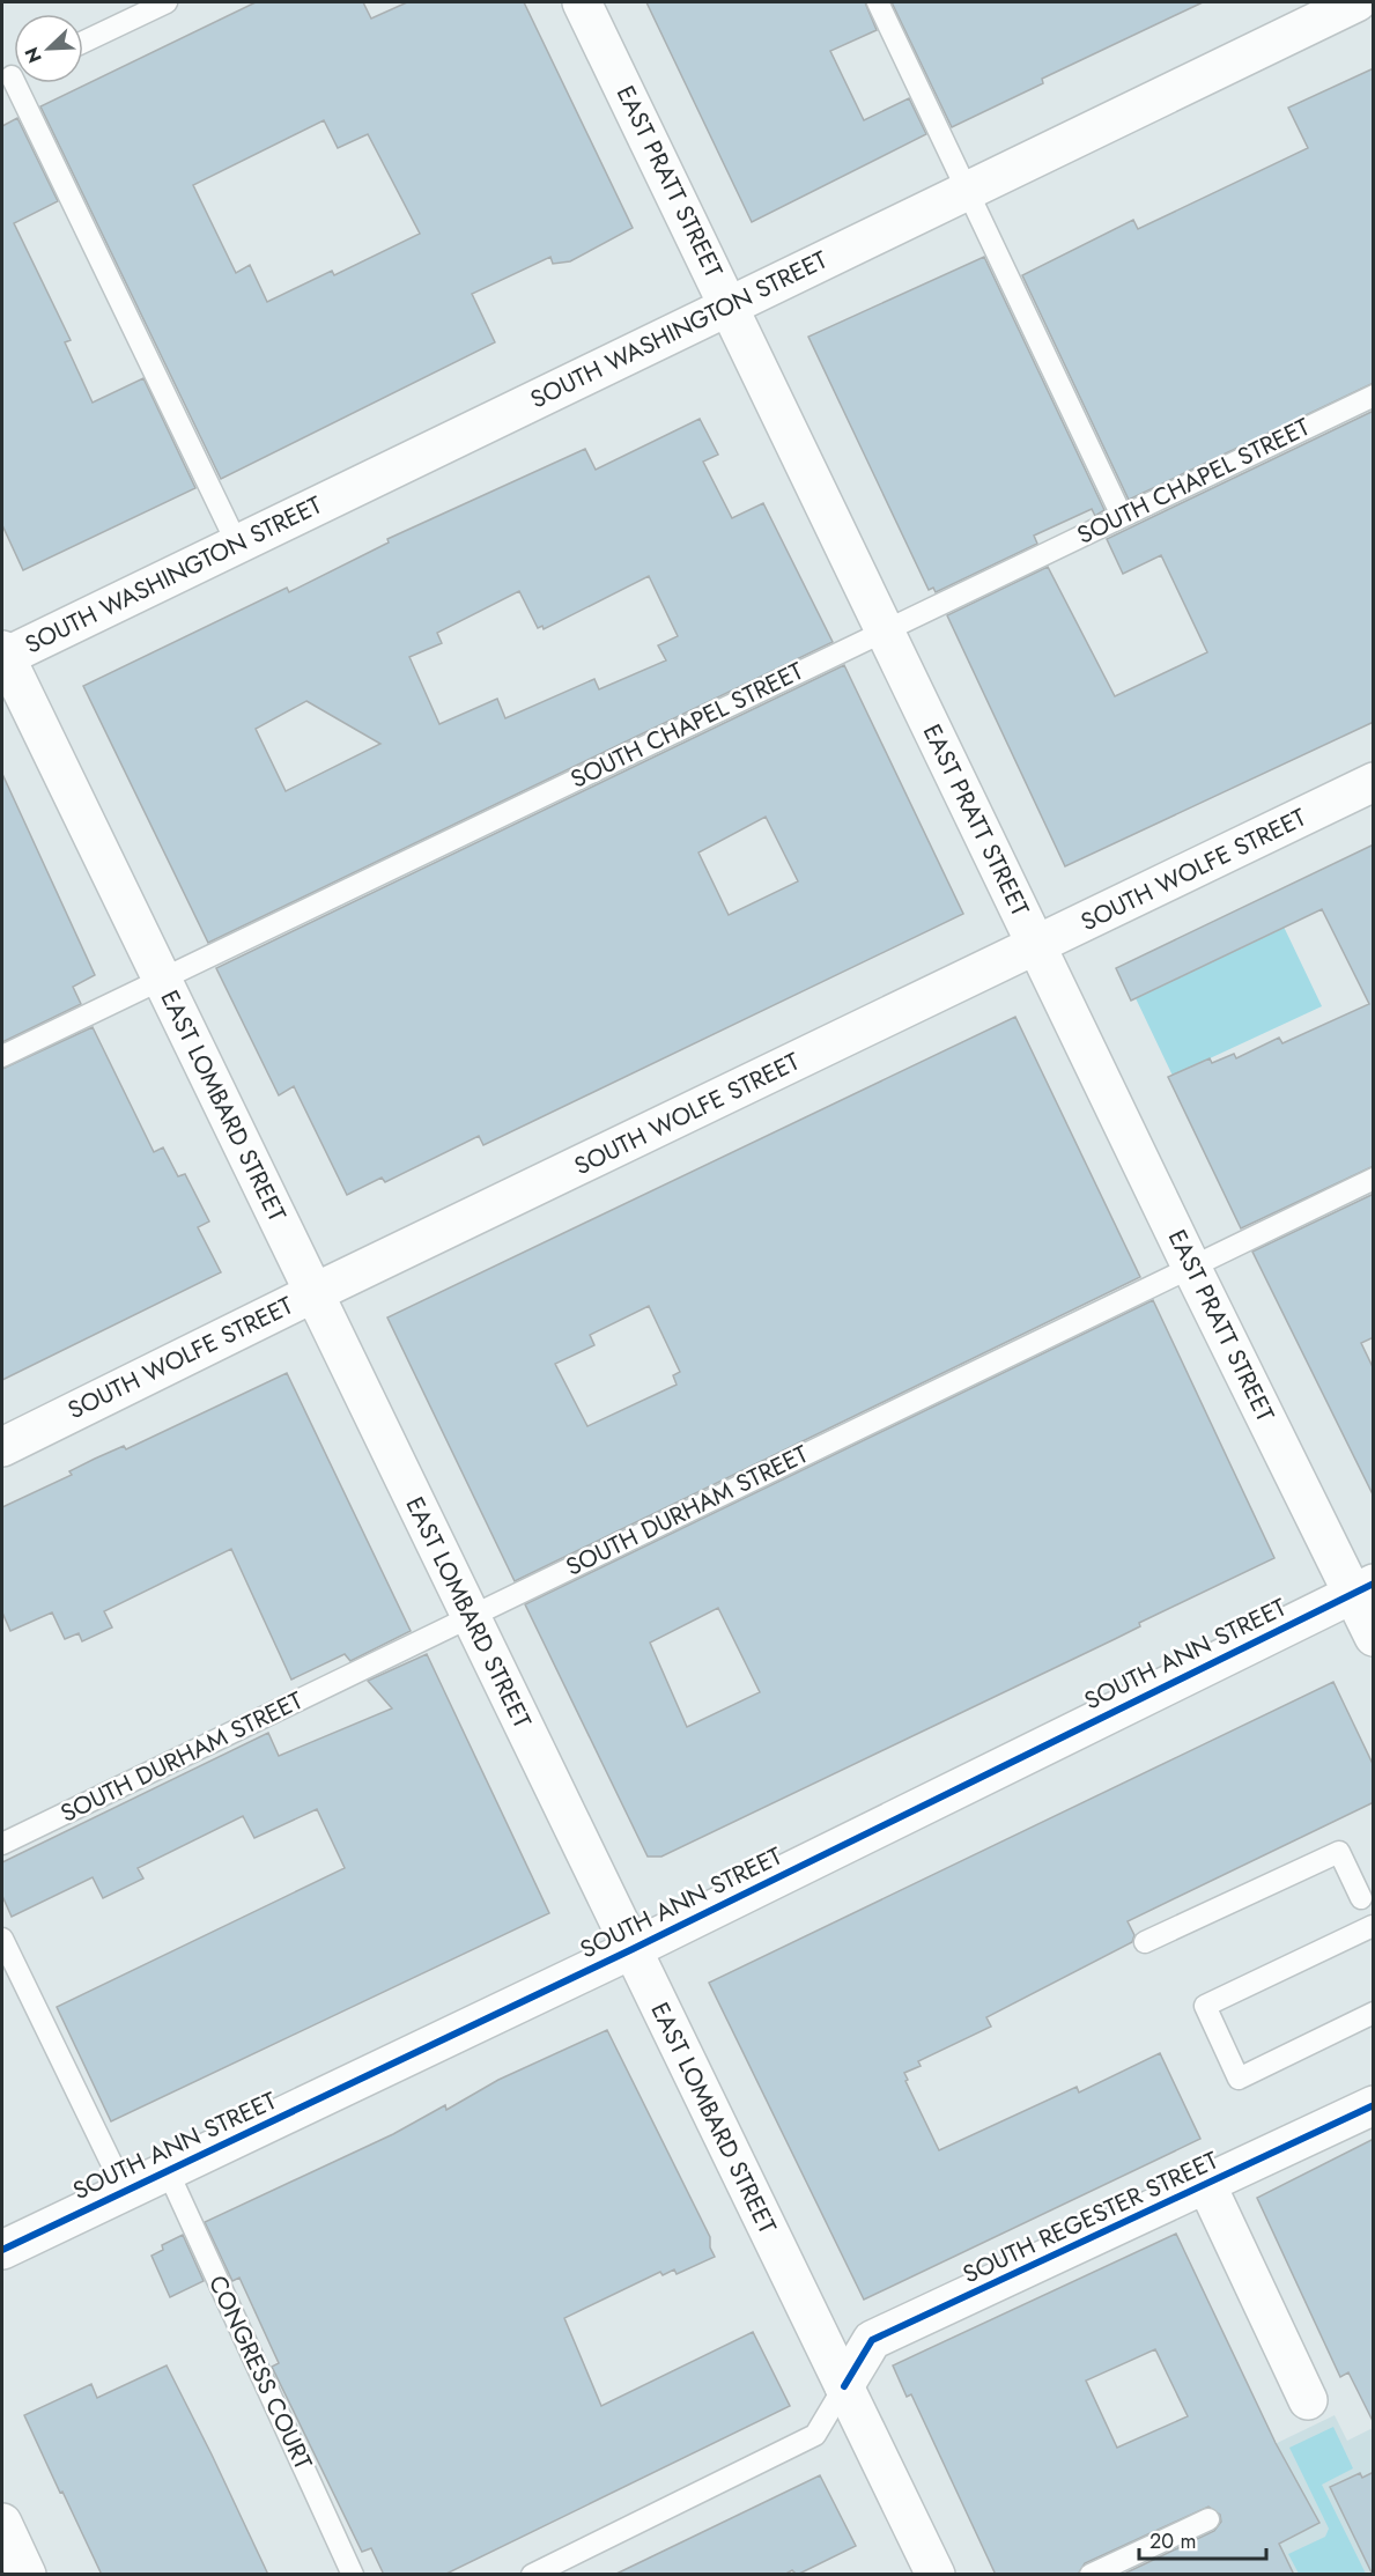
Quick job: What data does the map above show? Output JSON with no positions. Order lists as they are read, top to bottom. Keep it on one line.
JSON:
{"streets":{"main road":["EAST PRATT STREET","SOUTH WASHINGTON STREET","SOUTH WOLFE STREET","EAST LOMBARD STREET","SOUTH ANN STREET","SOUTH REGESTER STREET"],"lane":["SOUTH CHAPEL STREET","SOUTH DURHAM STREET","CONGRESS COURT"]},"crossings":[["EAST PRATT STREET","SOUTH WASHINGTON STREET"],["EAST PRATT STREET","SOUTH CHAPEL STREET"],["EAST PRATT STREET","SOUTH WOLFE STREET"],["EAST PRATT STREET","SOUTH DURHAM STREET"],["EAST PRATT STREET","SOUTH ANN STREET"],["SOUTH WASHINGTON STREET","EAST LOMBARD STREET"],["SOUTH CHAPEL STREET","EAST LOMBARD STREET"],["SOUTH WOLFE STREET","EAST LOMBARD STREET"],["EAST LOMBARD STREET","SOUTH DURHAM STREET"],["EAST LOMBARD STREET","SOUTH ANN STREET"],["EAST LOMBARD STREET","SOUTH REGESTER STREET"],["SOUTH ANN STREET","CONGRESS COURT"]],"scale_bar":"20 m","north":"bottom left"}
